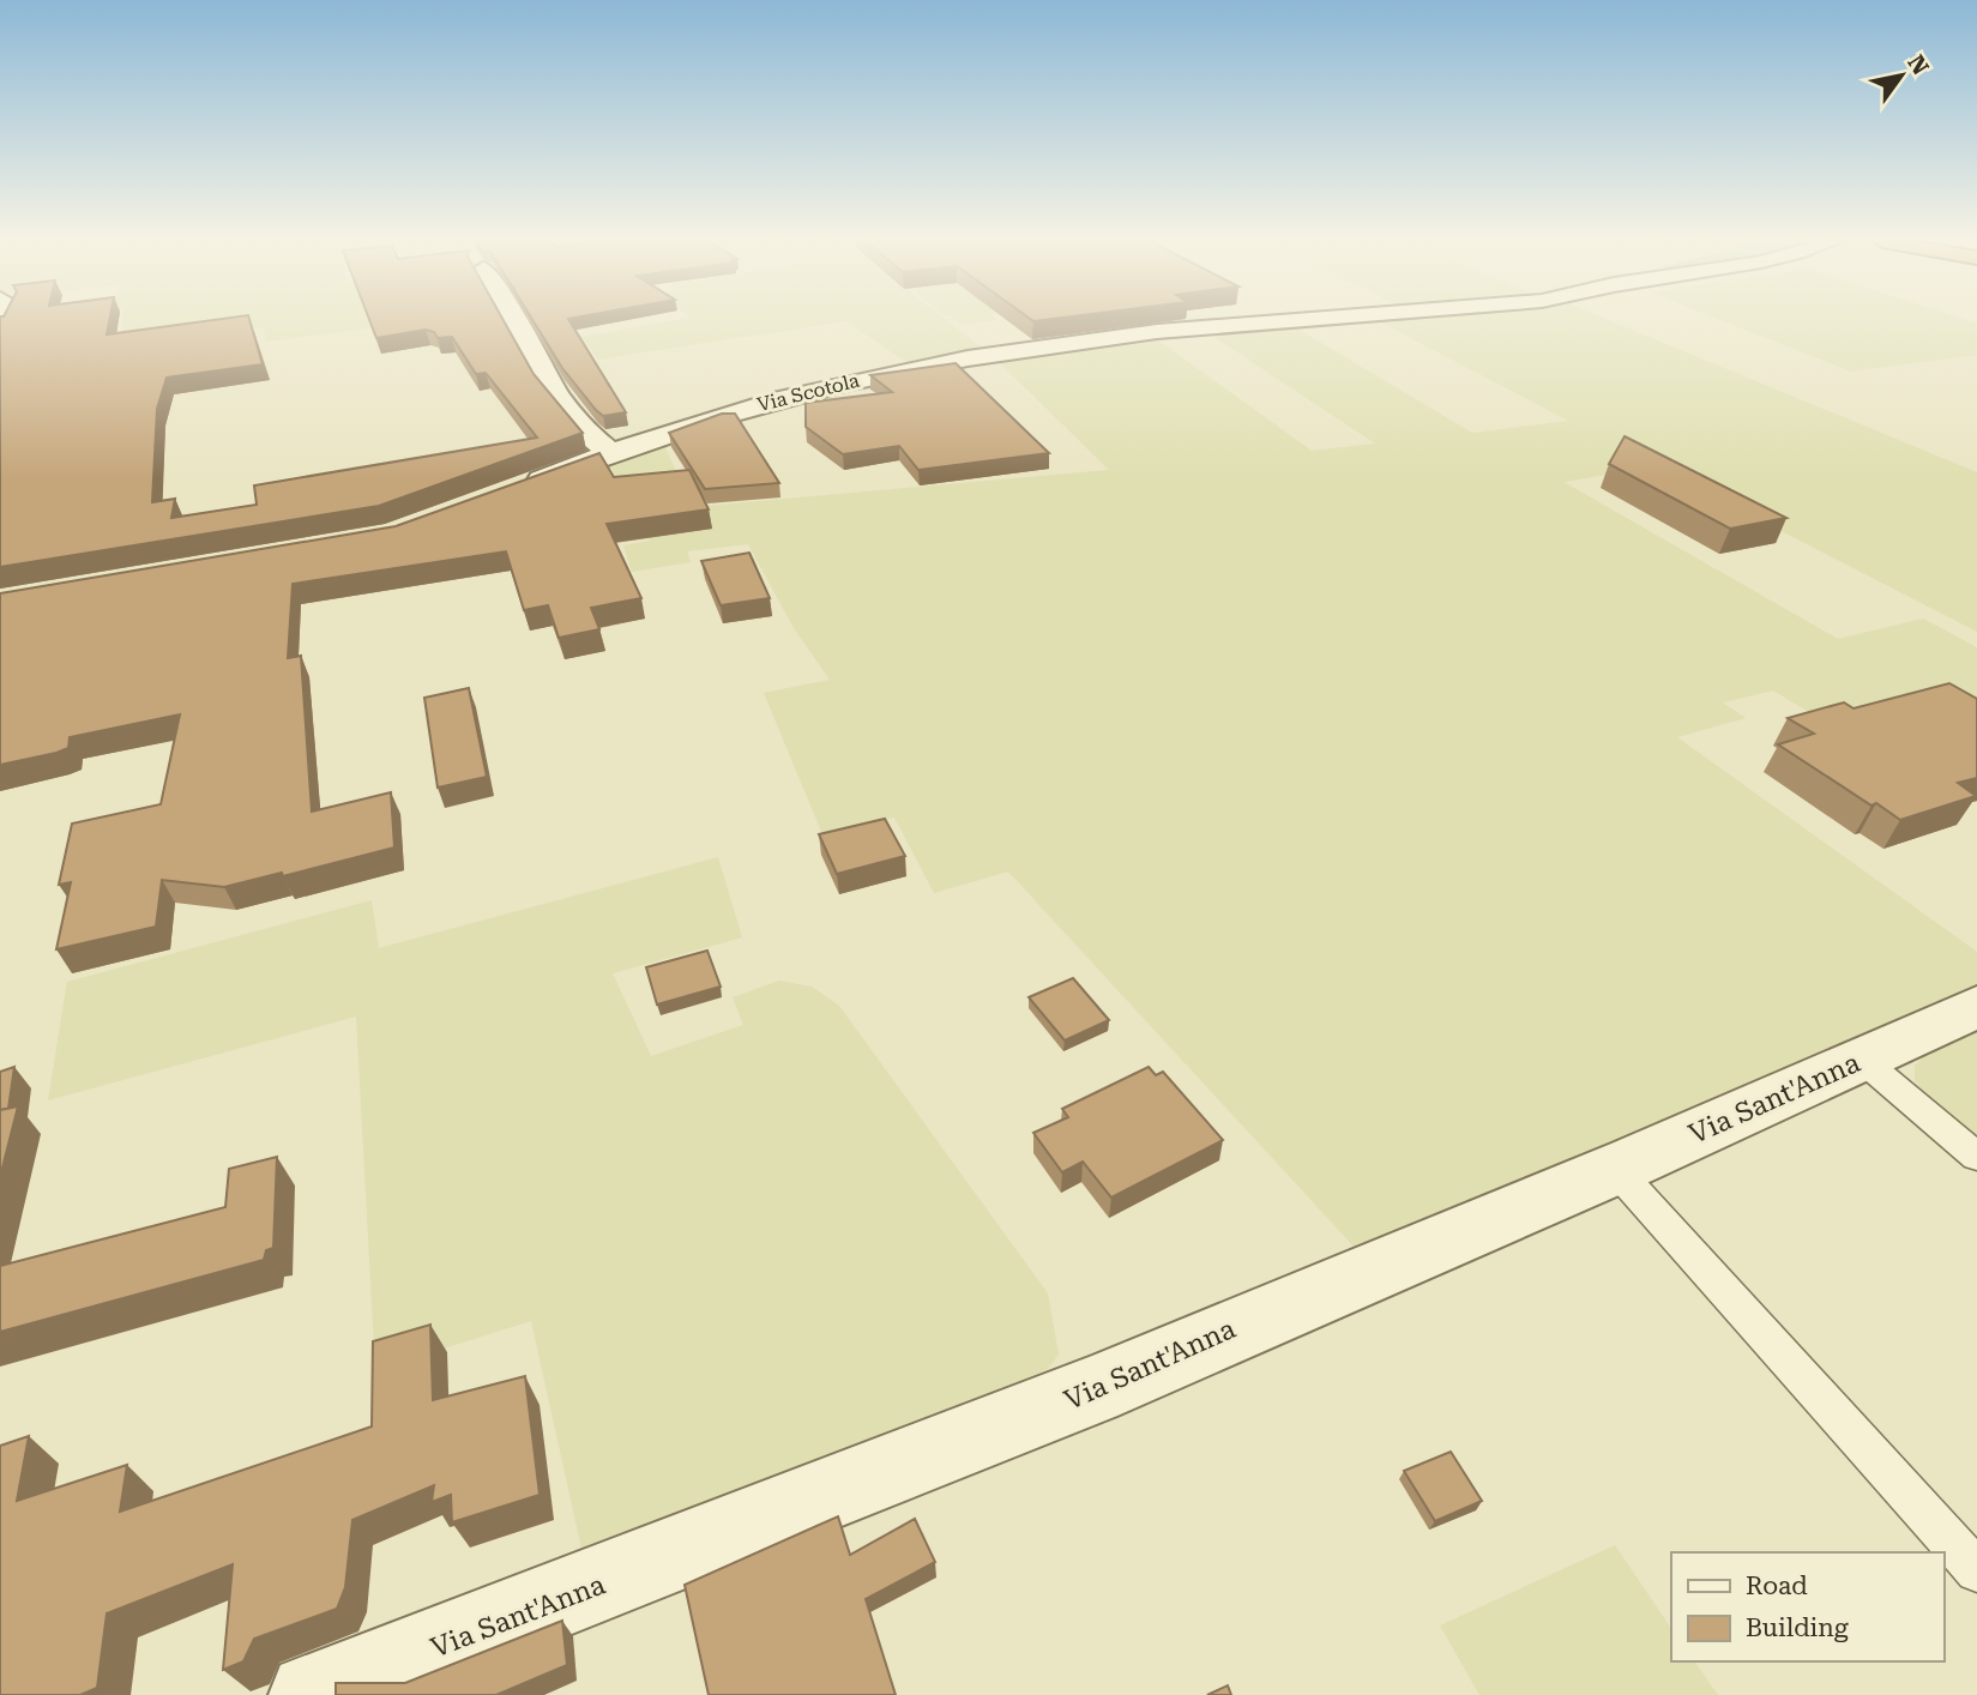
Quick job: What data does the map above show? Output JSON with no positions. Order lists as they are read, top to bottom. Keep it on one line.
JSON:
{"streets":{"street":["Via Scotola","Via Sant'Anna"]},"legend":["Road","Building"],"north":"top right"}
